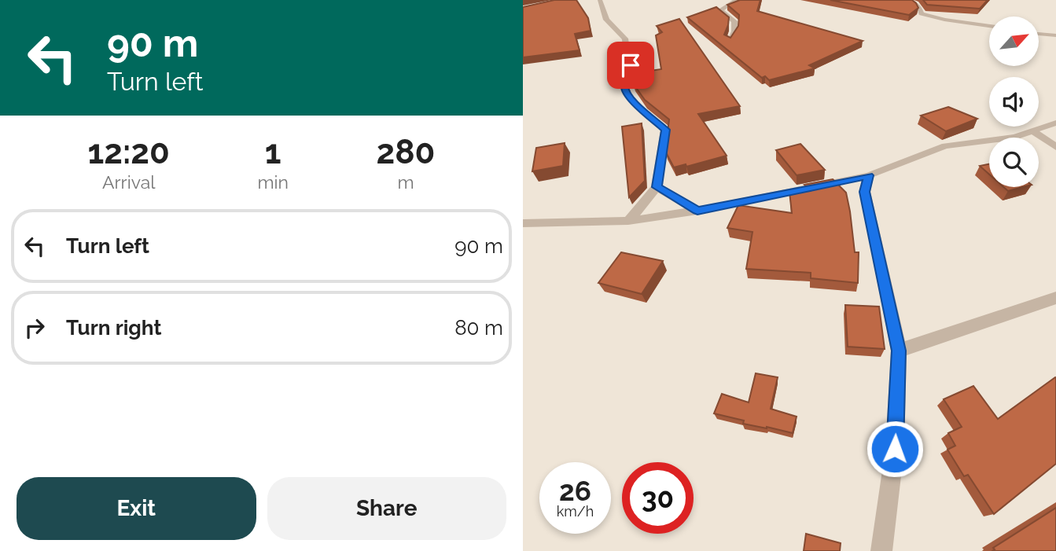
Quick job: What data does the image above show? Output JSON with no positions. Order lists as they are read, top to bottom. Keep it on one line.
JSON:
{"north":"top right","page":{"turn":["90 m","Turn left"],"eta":["12:20","Arrival","1","min","280","m"],"list":[{"name":"Turn left","value":"90 m"},{"name":"Turn right","value":"80 m"}],"speed":"26 km/h","limit":"30","buttons":["Exit","Share"]}}
